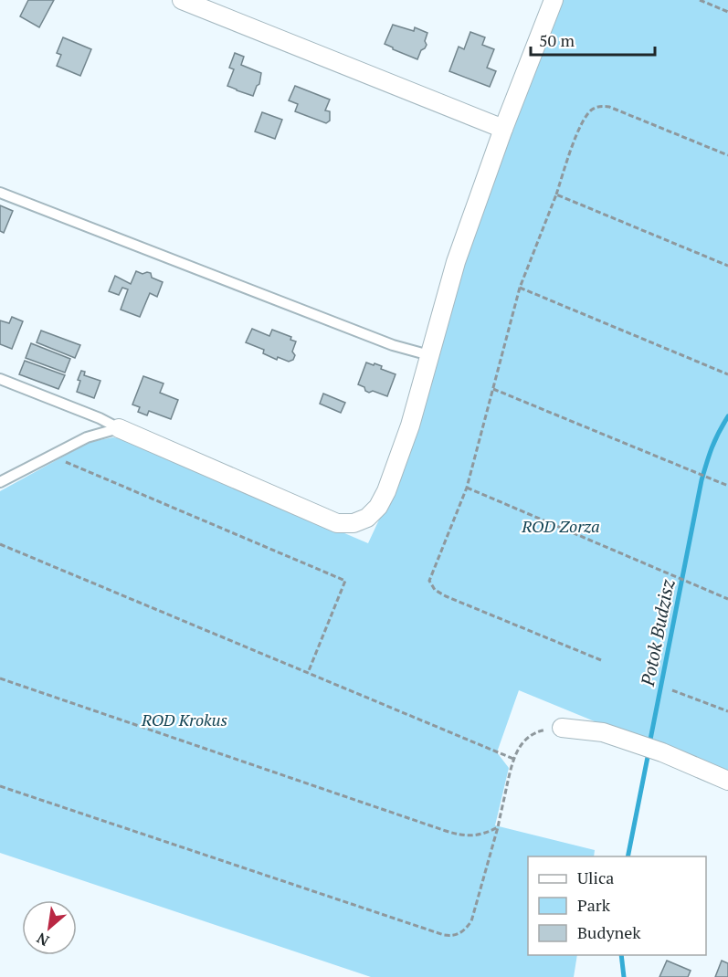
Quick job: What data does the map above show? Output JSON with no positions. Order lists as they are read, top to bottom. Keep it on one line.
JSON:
{"water":["Potok Budzisz"],"parks":["ROD Zorza","ROD Krokus"],"legend":["Ulica","Park","Budynek"],"scale_bar":"50 m","north":"bottom left"}
